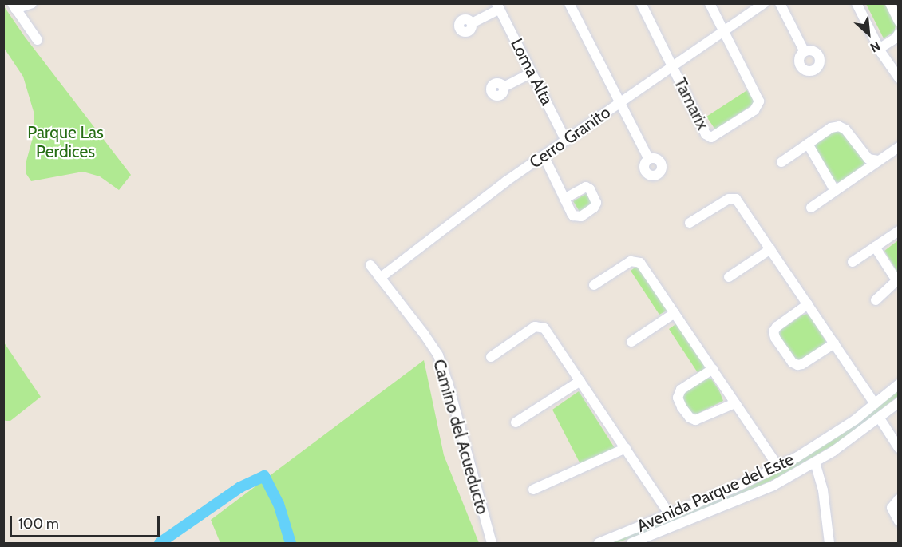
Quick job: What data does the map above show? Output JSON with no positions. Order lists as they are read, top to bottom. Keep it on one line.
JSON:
{"streets":{"street":["Loma Alta","Tamarix","Cerro Granito","Camino del Acueducto","Avenida Parque del Este"]},"crossings":[["Loma Alta","Cerro Granito"],["Tamarix","Cerro Granito"],["Cerro Granito","Camino del Acueducto"]],"parks":["Parque Las Perdices"],"scale_bar":"100 m","north":"bottom right"}
